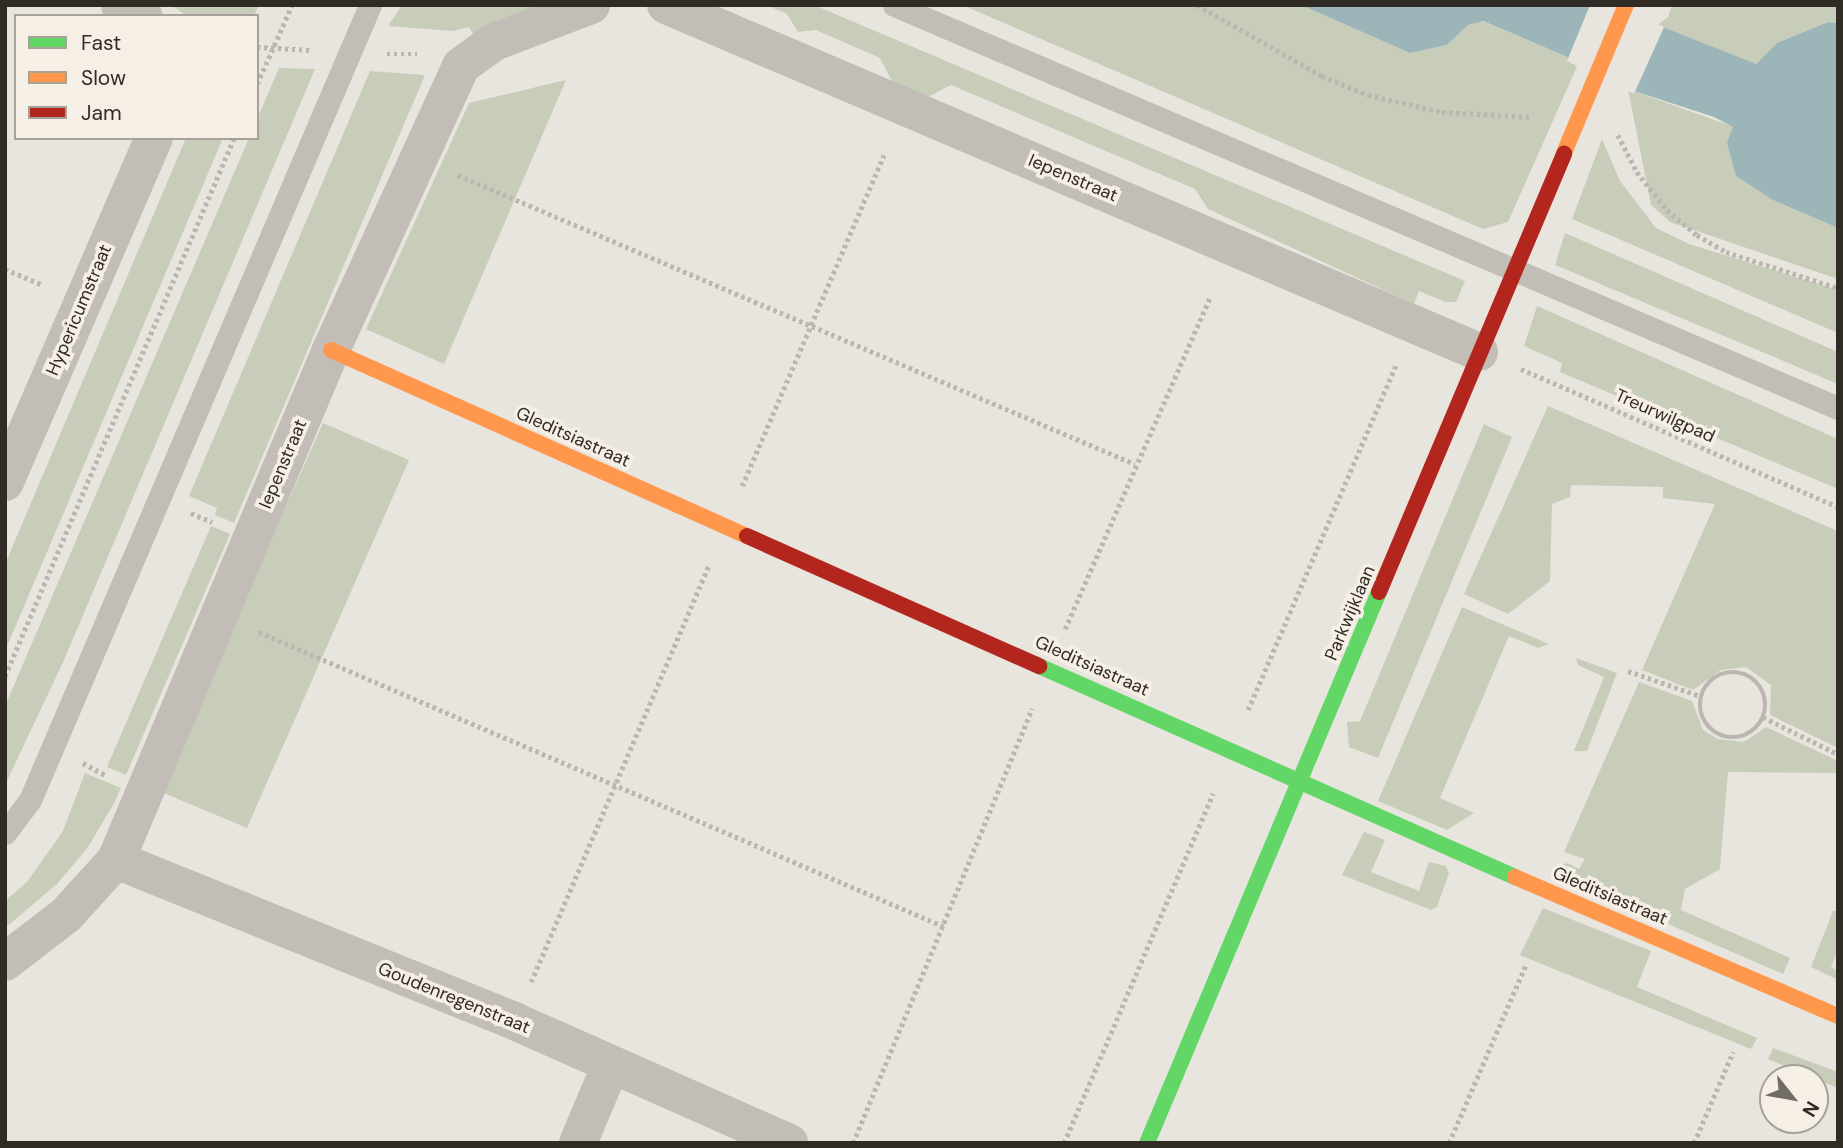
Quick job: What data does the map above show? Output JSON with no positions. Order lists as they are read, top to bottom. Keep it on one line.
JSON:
{"streets":{"street":["Iepenstraat","Hypericumstraat","Gleditsiastraat","Parkwijklaan","Goudenregenstraat"],"path":["Treurwilgpad"]},"crossings":[["Iepenstraat","Treurwilgpad"],["Iepenstraat","Gleditsiastraat"],["Iepenstraat","Parkwijklaan"],["Iepenstraat","Goudenregenstraat"],["Treurwilgpad","Parkwijklaan"],["Gleditsiastraat","Parkwijklaan"]],"legend":["Fast","Slow","Jam"],"north":"bottom right"}
